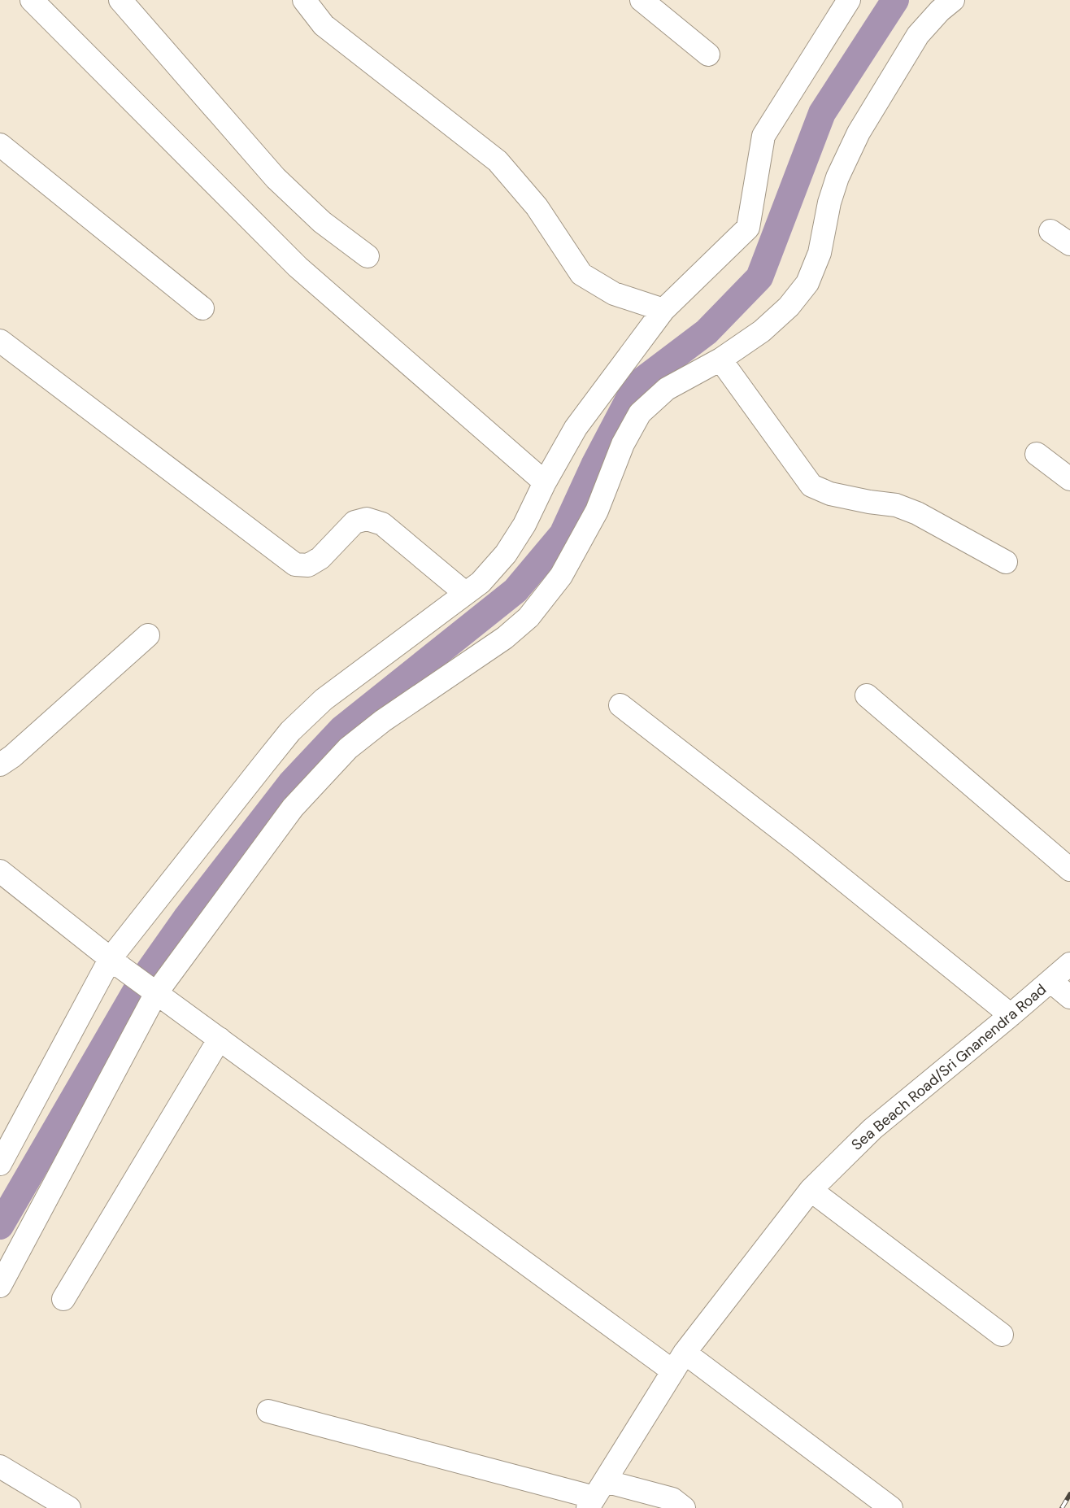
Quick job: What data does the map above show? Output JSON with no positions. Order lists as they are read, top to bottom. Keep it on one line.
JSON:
{"streets":{"street":["Sea Beach Road/Sri Gnanendra Road"]}}
